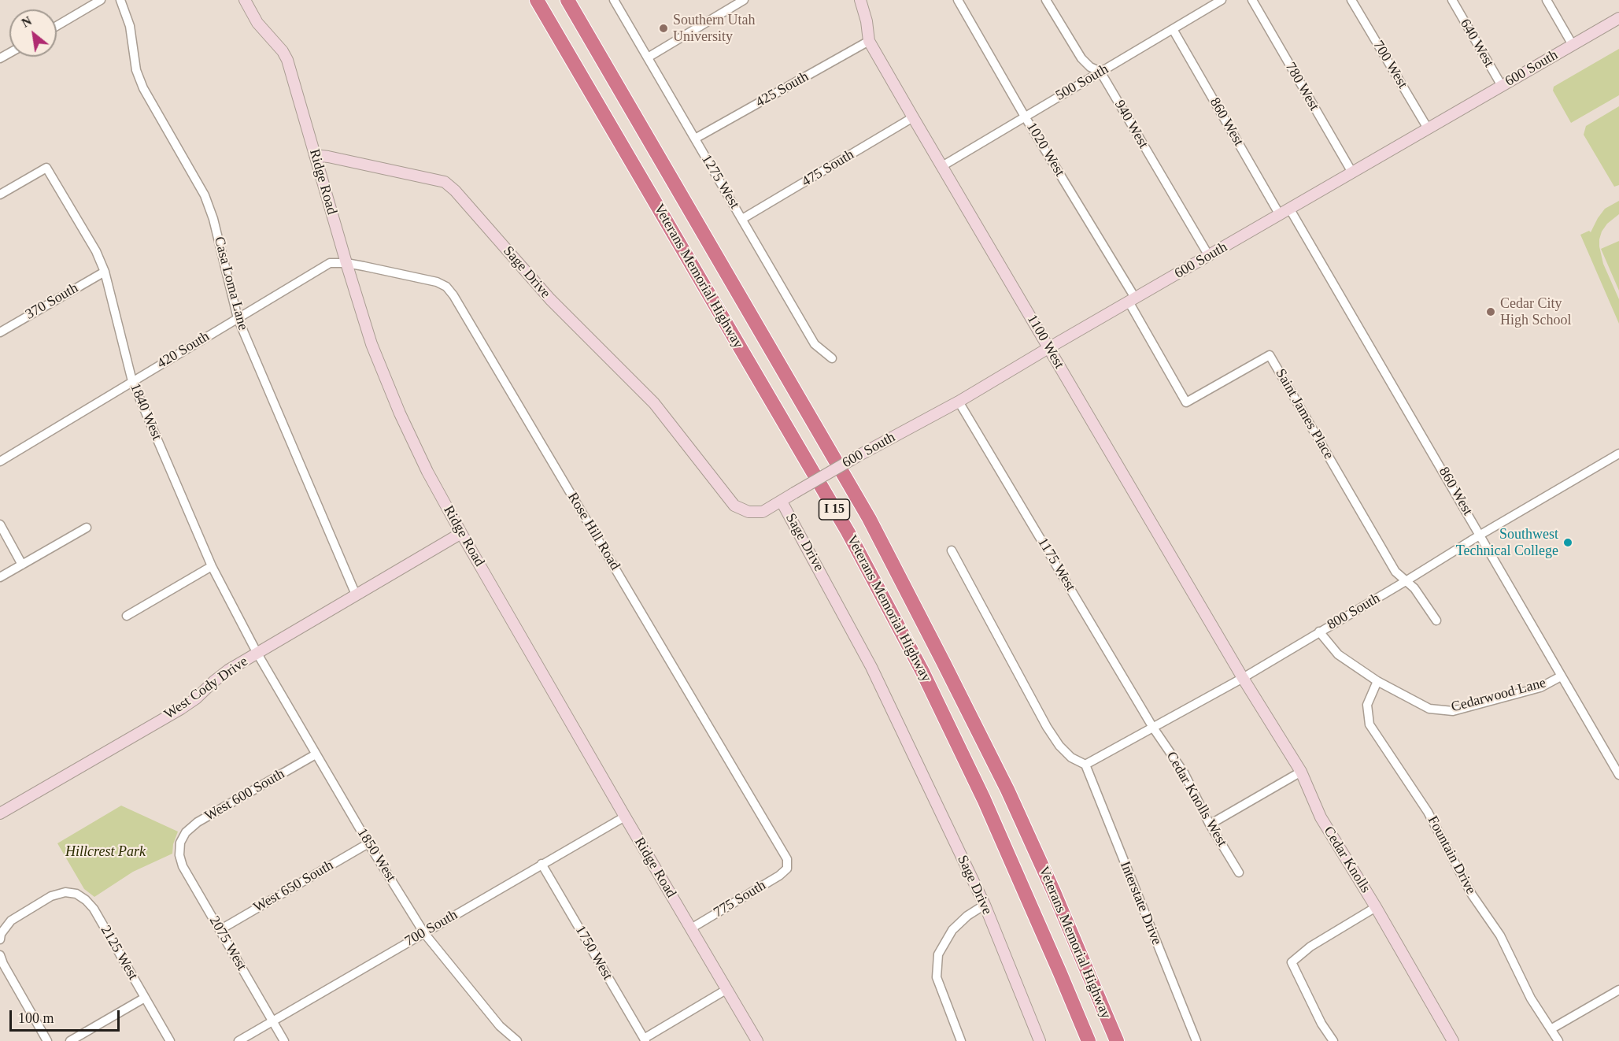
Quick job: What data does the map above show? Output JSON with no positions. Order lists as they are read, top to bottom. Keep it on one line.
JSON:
{"streets":{"highway":["Veterans Memorial Highway","I 15"],"street":["640 West","700 West","600 South","500 South","780 West","425 South","860 West","940 West","1020 West","475 South","Ridge Road","1275 West","Sage Drive","Casa Loma Lane","370 South","1100 West","420 South","1840 West","Saint James Place","Rose Hill Road","1175 West","800 South","West Cody Drive","Cedarwood Lane","West 600 South","Cedar Knolls West","1850 West","Fountain Drive","Cedar Knolls","West 650 South","775 South","Interstate Drive","700 South","2075 West","2125 West","1750 West"]},"crossings":[["640 West","600 South"],["700 West","600 South"],["600 South","780 West"],["600 South","860 West"],["600 South","940 West"],["600 South","1020 West"],["600 South","Sage Drive"],["600 South","1100 West"],["600 South","Saint James Place"],["600 South","1175 West"],["500 South","860 West"],["500 South","940 West"],["500 South","1020 West"],["500 South","1100 West"],["425 South","1275 West"],["425 South","1100 West"],["860 West","800 South"],["860 West","Cedarwood Lane"],["1020 West","Saint James Place"],["475 South","1275 West"],["475 South","1100 West"],["Ridge Road","Sage Drive"],["Ridge Road","420 South"],["Ridge Road","Rose Hill Road"],["Ridge Road","West Cody Drive"],["Ridge Road","775 South"],["Ridge Road","700 South"],["Casa Loma Lane","420 South"],["Casa Loma Lane","West Cody Drive"],["370 South","1840 West"],["1100 West","800 South"],["1100 West","Cedar Knolls"],["420 South","1840 West"],["420 South","Rose Hill Road"],["1840 West","West Cody Drive"],["1840 West","1850 West"],["Saint James Place","800 South"],["Rose Hill Road","775 South"],["1175 West","800 South"],["1175 West","Cedar Knolls West"],["800 South","Cedarwood Lane"],["800 South","Cedar Knolls West"],["800 South","Cedar Knolls"],["800 South","Interstate Drive"],["West Cody Drive","1850 West"],["Cedarwood Lane","Fountain Drive"],["West 600 South","1850 West"],["West 600 South","2075 West"],["1850 West","West 650 South"],["1850 West","700 South"],["West 650 South","2075 West"],["700 South","2075 West"],["700 South","1750 West"]],"parks":["Hillcrest Park"],"places":["Southern Utah University","Cedar City High School","Southwest Technical College"],"scale_bar":"100 m","north":"top left"}
